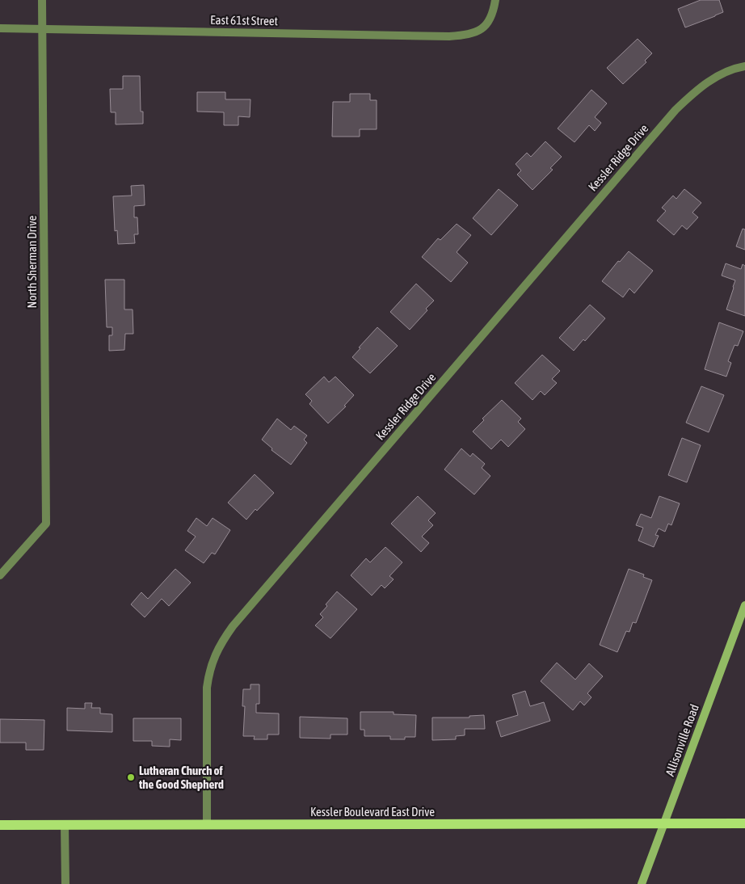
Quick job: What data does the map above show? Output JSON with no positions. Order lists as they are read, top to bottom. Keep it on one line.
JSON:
{"streets":{"main road":["Allisonville Road","Kessler Boulevard East Drive"],"street":["East 61st Street","Kessler Ridge Drive","North Sherman Drive"]},"crossings":[["East 61st Street","North Sherman Drive"],["Kessler Ridge Drive","Kessler Boulevard East Drive"],["Allisonville Road","Kessler Boulevard East Drive"]],"places":["Lutheran Church of the Good Shepherd"]}
